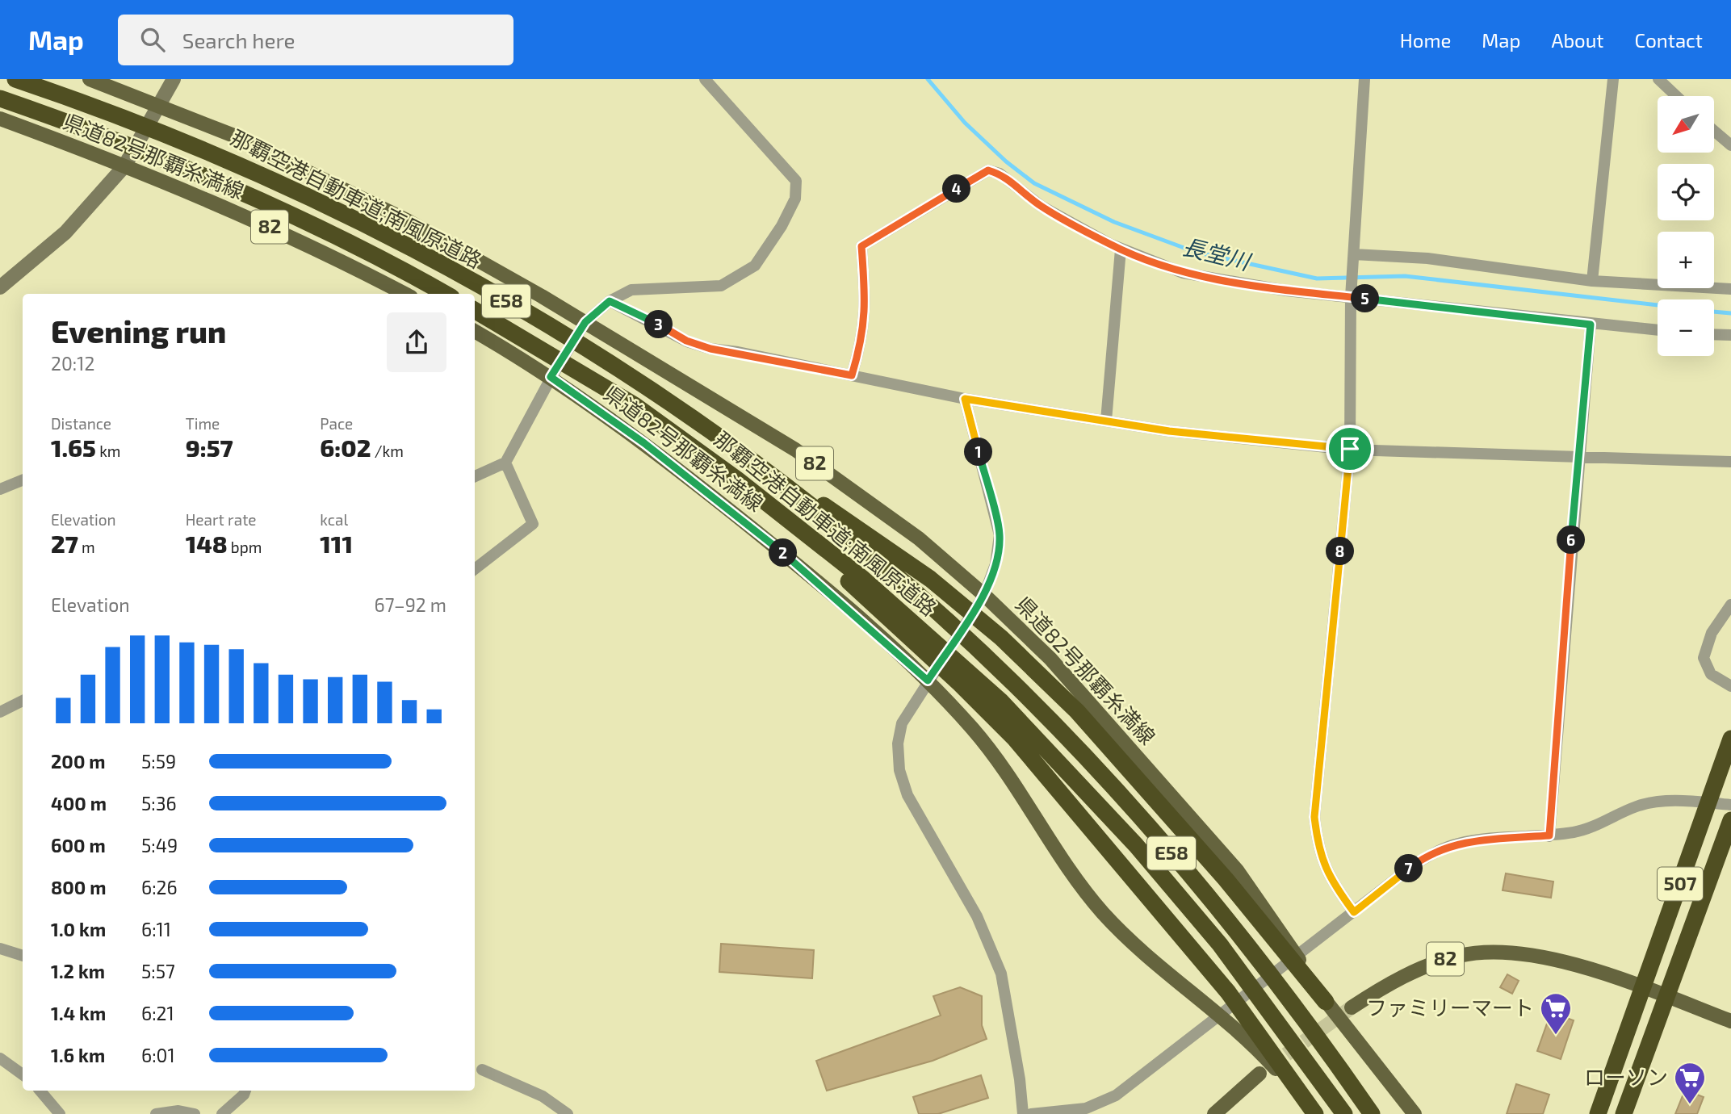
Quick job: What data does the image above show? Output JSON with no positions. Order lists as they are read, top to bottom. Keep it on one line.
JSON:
{"streets":{"highway":["那覇空港自動車道;南風原道路","E58","507"],"main road":["県道82号那覇糸満線","82"]},"crossings":[["82","507"]],"water":["長堂川"],"places":{"supermarket":["ファミリーマート","ローソン"]},"north":"bottom left","page":{"header":"Map","search":"Search here","nav":["Home","Map","About","Contact"],"map_buttons":["+","−"],"pins":["4","5","3","1","6","8","2","7"],"heading":["Evening run","20:12"],"stats":[["Distance","1.65 km"],["Time","9:57"],["Pace","6:02 /km"],["Elevation","27 m"],["Heart rate","148 bpm"],["kcal","111"]],"chart":["Elevation","67–92 m"],"list":[{"name":"200 m","note":"5:59"},{"name":"400 m","note":"5:36"},{"name":"600 m","note":"5:49"},{"name":"800 m","note":"6:26"},{"name":"1.0 km","note":"6:11"},{"name":"1.2 km","note":"5:57"},{"name":"1.4 km","note":"6:21"},{"name":"1.6 km","note":"6:01"}]}}
